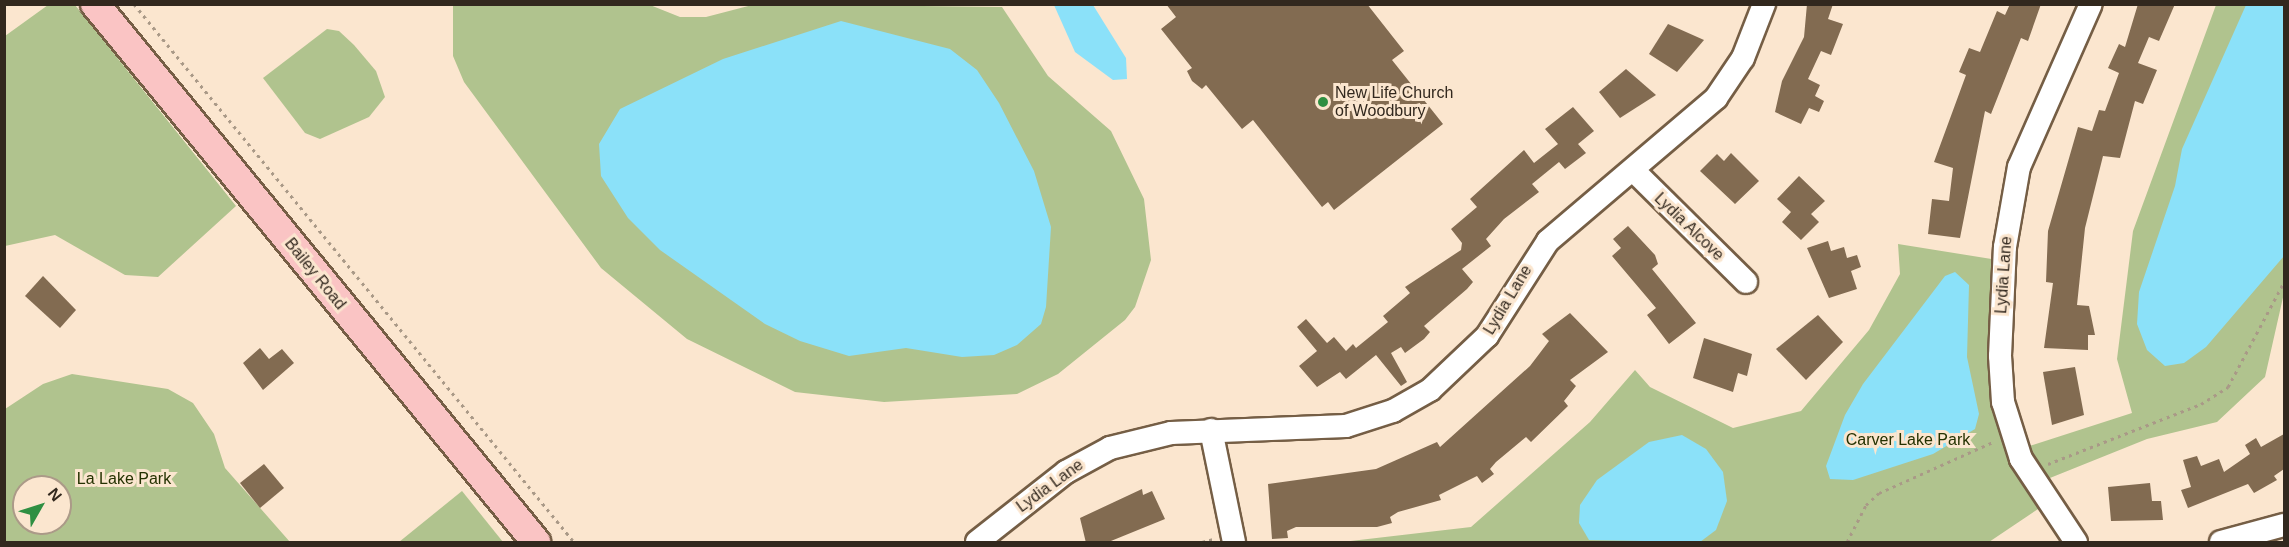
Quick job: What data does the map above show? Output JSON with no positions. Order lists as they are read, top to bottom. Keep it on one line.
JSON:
{"streets":{"main road":["Bailey Road"],"street":["Lydia Alcove","Lydia Lane"]},"crossings":[["Lydia Alcove","Lydia Lane"]],"parks":["Carver Lake Park","La Lake Park"],"places":["New Life Church of Woodbury"],"north":"top right"}
